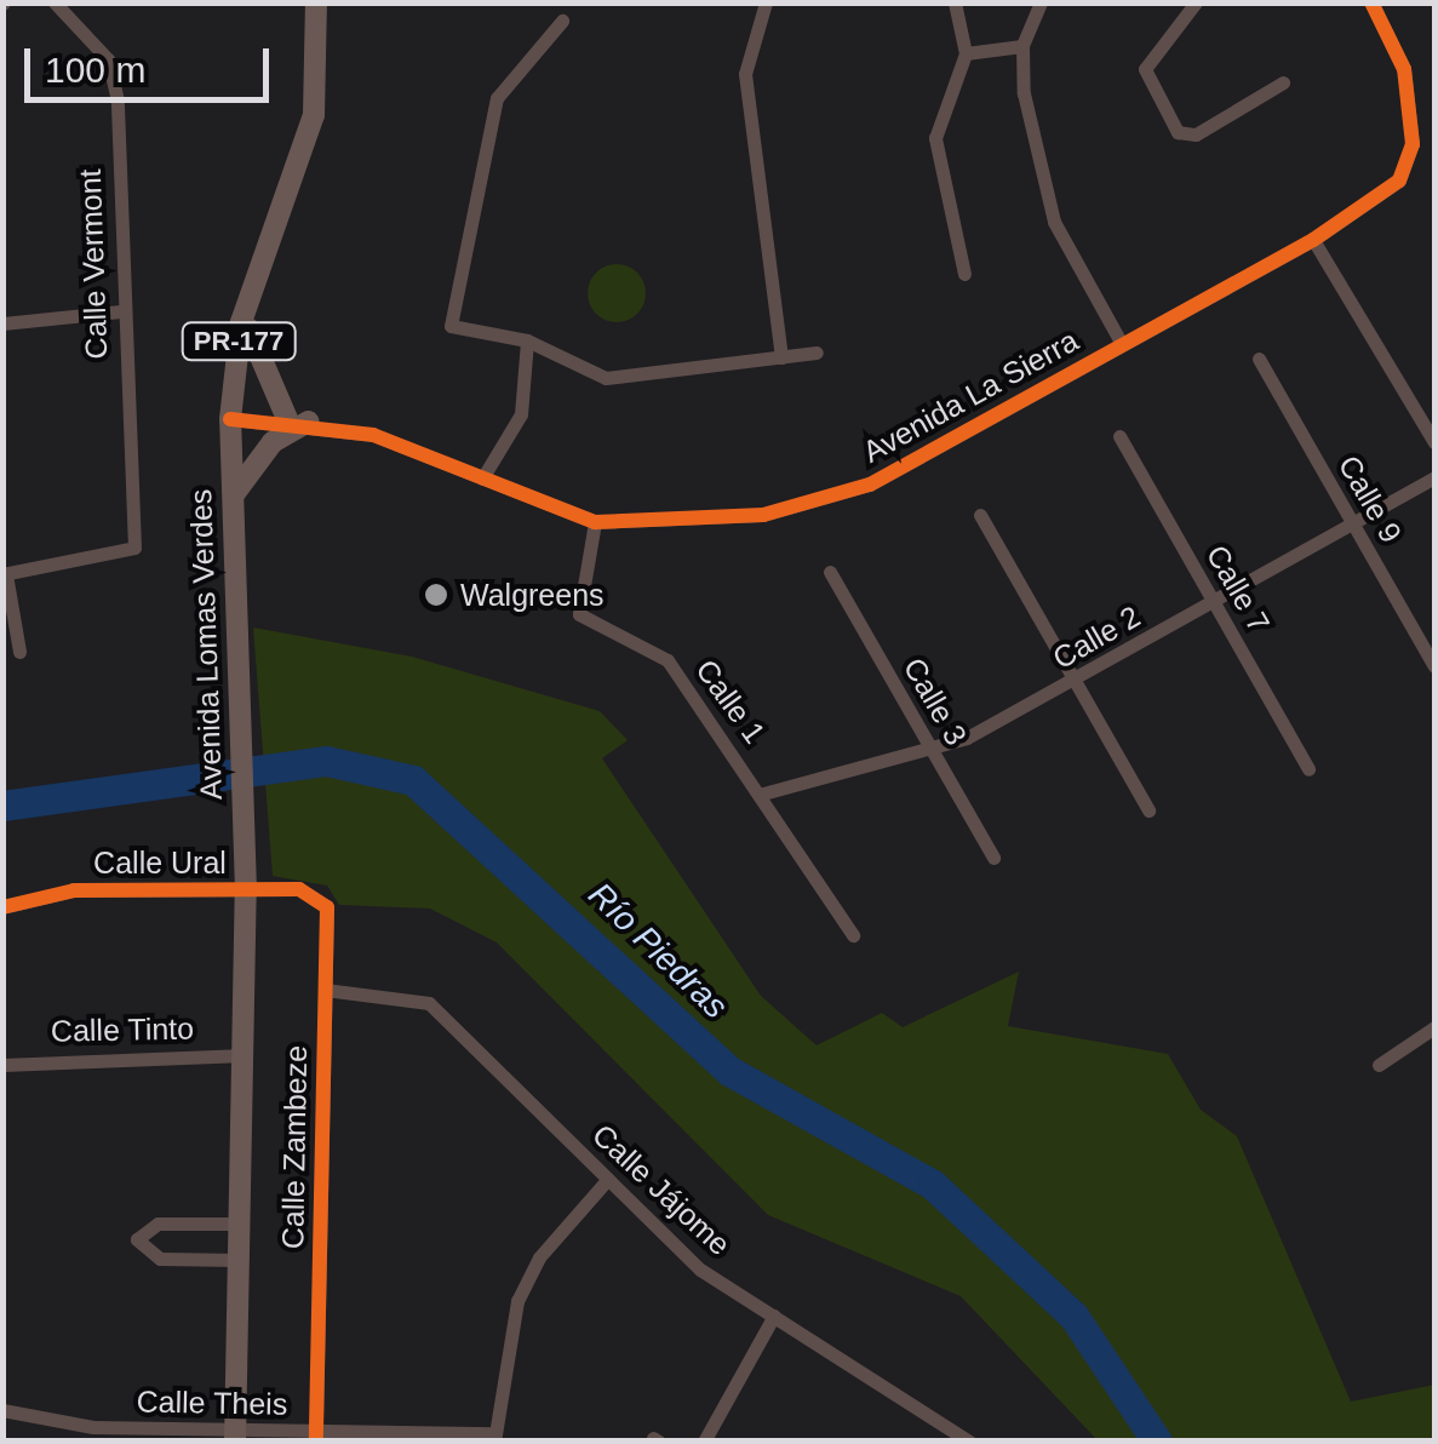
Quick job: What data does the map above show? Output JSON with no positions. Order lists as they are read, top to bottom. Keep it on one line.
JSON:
{"streets":{"main road":["PR-177","Avenida Lomas Verdes"],"street":["Calle Vermont","Avenida La Sierra","Calle 9","Calle 7","Calle 2","Calle 1","Calle 3","Calle Ural","Calle Tinto","Calle Zambeze","Calle Jájome","Calle Theis"]},"crossings":[["Avenida La Sierra","Avenida Lomas Verdes"],["Avenida La Sierra","Calle 1"],["Calle 9","Calle 2"],["Calle 7","Calle 2"],["Calle 2","Calle 1"],["Calle 2","Calle 3"],["Avenida Lomas Verdes","Calle Ural"],["Avenida Lomas Verdes","Calle Tinto"],["Avenida Lomas Verdes","Calle Theis"],["Calle Ural","Calle Zambeze"],["Calle Zambeze","Calle Jájome"],["Calle Zambeze","Calle Theis"]],"water":["Río Piedras"],"places":["Walgreens"],"scale_bar":"100 m"}
